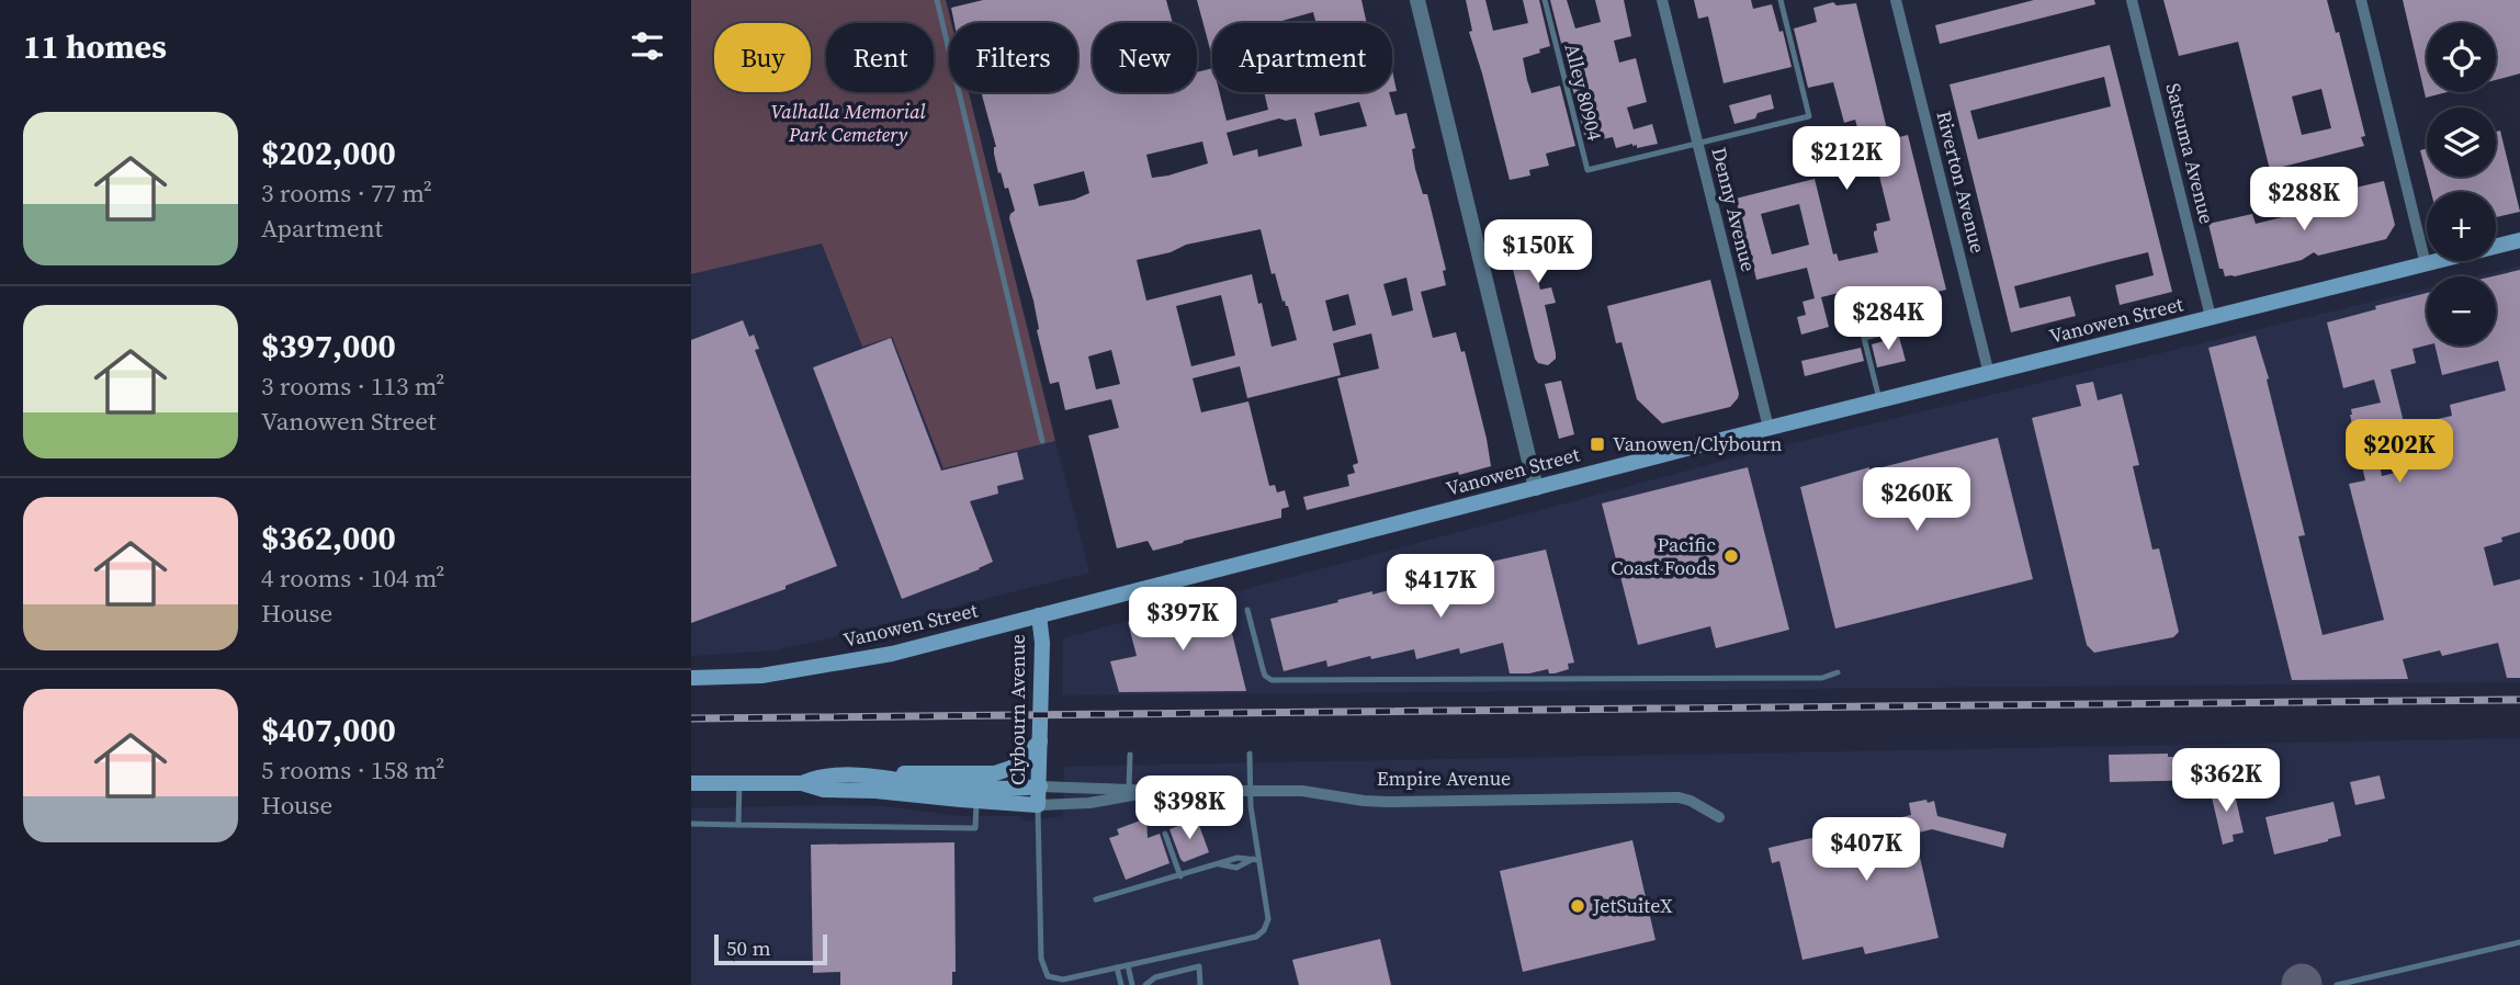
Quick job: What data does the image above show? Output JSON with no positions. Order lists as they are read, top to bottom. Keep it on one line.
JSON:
{"streets":{"main road":["Vanowen Street","Clybourn Avenue","Empire Avenue"],"street":["Satsuma Avenue","Riverton Avenue","Denny Avenue"],"lane":["Alley 80904"]},"crossings":[["Alley 80904","Denny Avenue"],["Satsuma Avenue","Vanowen Street"],["Riverton Avenue","Vanowen Street"],["Denny Avenue","Vanowen Street"],["Vanowen Street","Clybourn Avenue"],["Clybourn Avenue","Empire Avenue"]],"parks":["Valhalla Memorial Park Cemetery"],"places":{"transit":["Vanowen/Clybourn"],"other":["Pacific Coast Foods","JetSuiteX"]},"scale_bar":"50 m","page":{"heading":"11 homes","map_buttons":["+","−"],"chip":["Buy","Rent","Filters","New","Apartment"],"list":[{"name":"$202,000","note":"3 rooms · 77 m² · Apartment"},{"name":"$397,000","note":"3 rooms · 113 m² · Vanowen Street"},{"name":"$362,000","note":"4 rooms · 104 m² · House"},{"name":"$407,000","note":"5 rooms · 158 m² · House"}],"price":["$212K","$288K","$150K","$284K","$202K","$260K","$417K","$397K","$362K","$398K","$407K"],"scale":"50 m"}}
